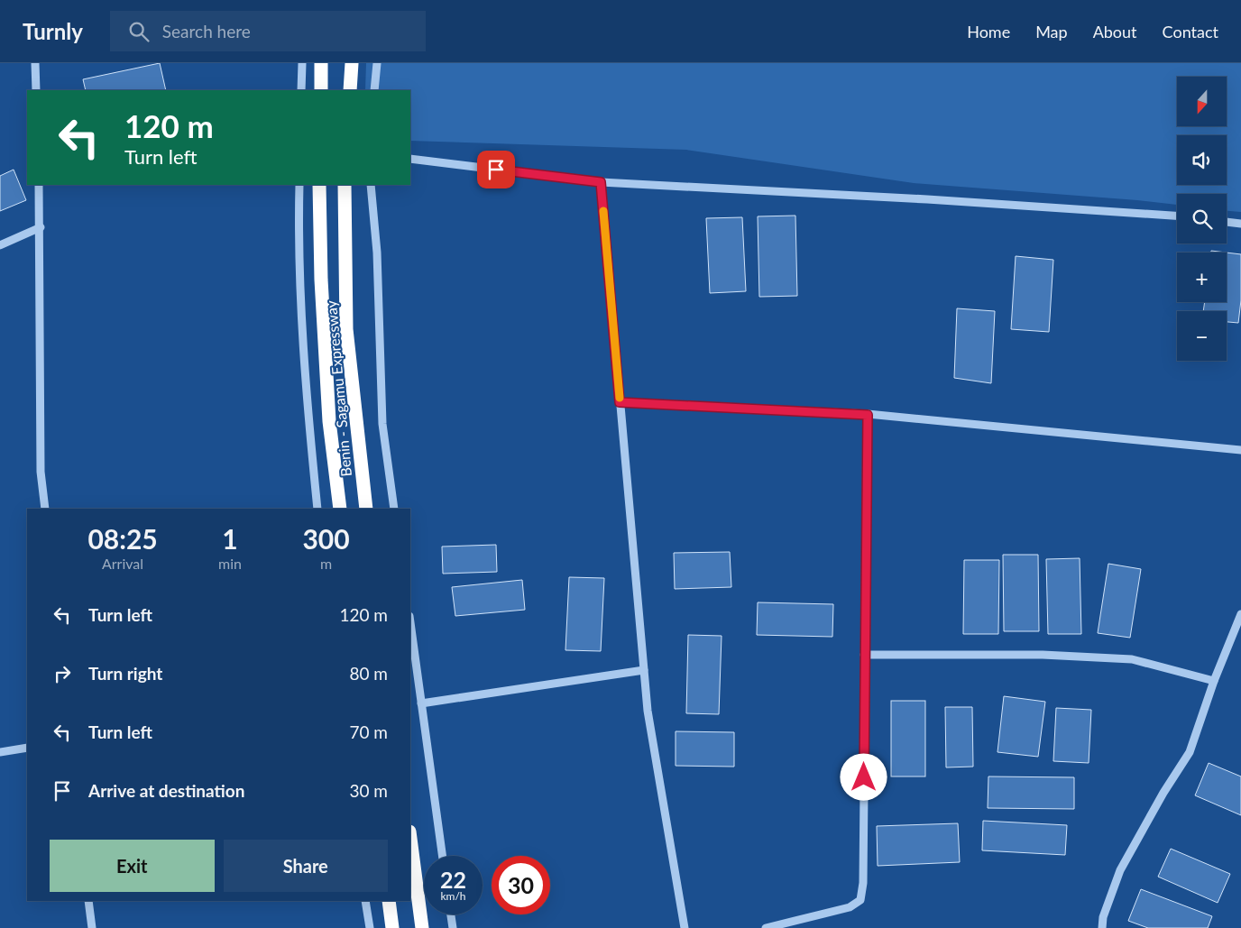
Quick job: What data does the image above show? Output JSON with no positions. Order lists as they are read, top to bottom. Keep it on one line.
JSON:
{"streets":{"highway":["Benin - Sagamu Expressway"]},"north":"bottom","page":{"header":"Turnly","search":"Search here","nav":["Home","Map","About","Contact"],"map_buttons":["+","−"],"turn":["120 m","Turn left"],"eta":["08:25","Arrival","1","min","300","m"],"list":[{"name":"Turn left","value":"120 m"},{"name":"Turn right","value":"80 m"},{"name":"Turn left","value":"70 m"},{"name":"Arrive at destination","value":"30 m"}],"buttons":["Exit","Share"],"speed":"22 km/h","limit":"30"}}
